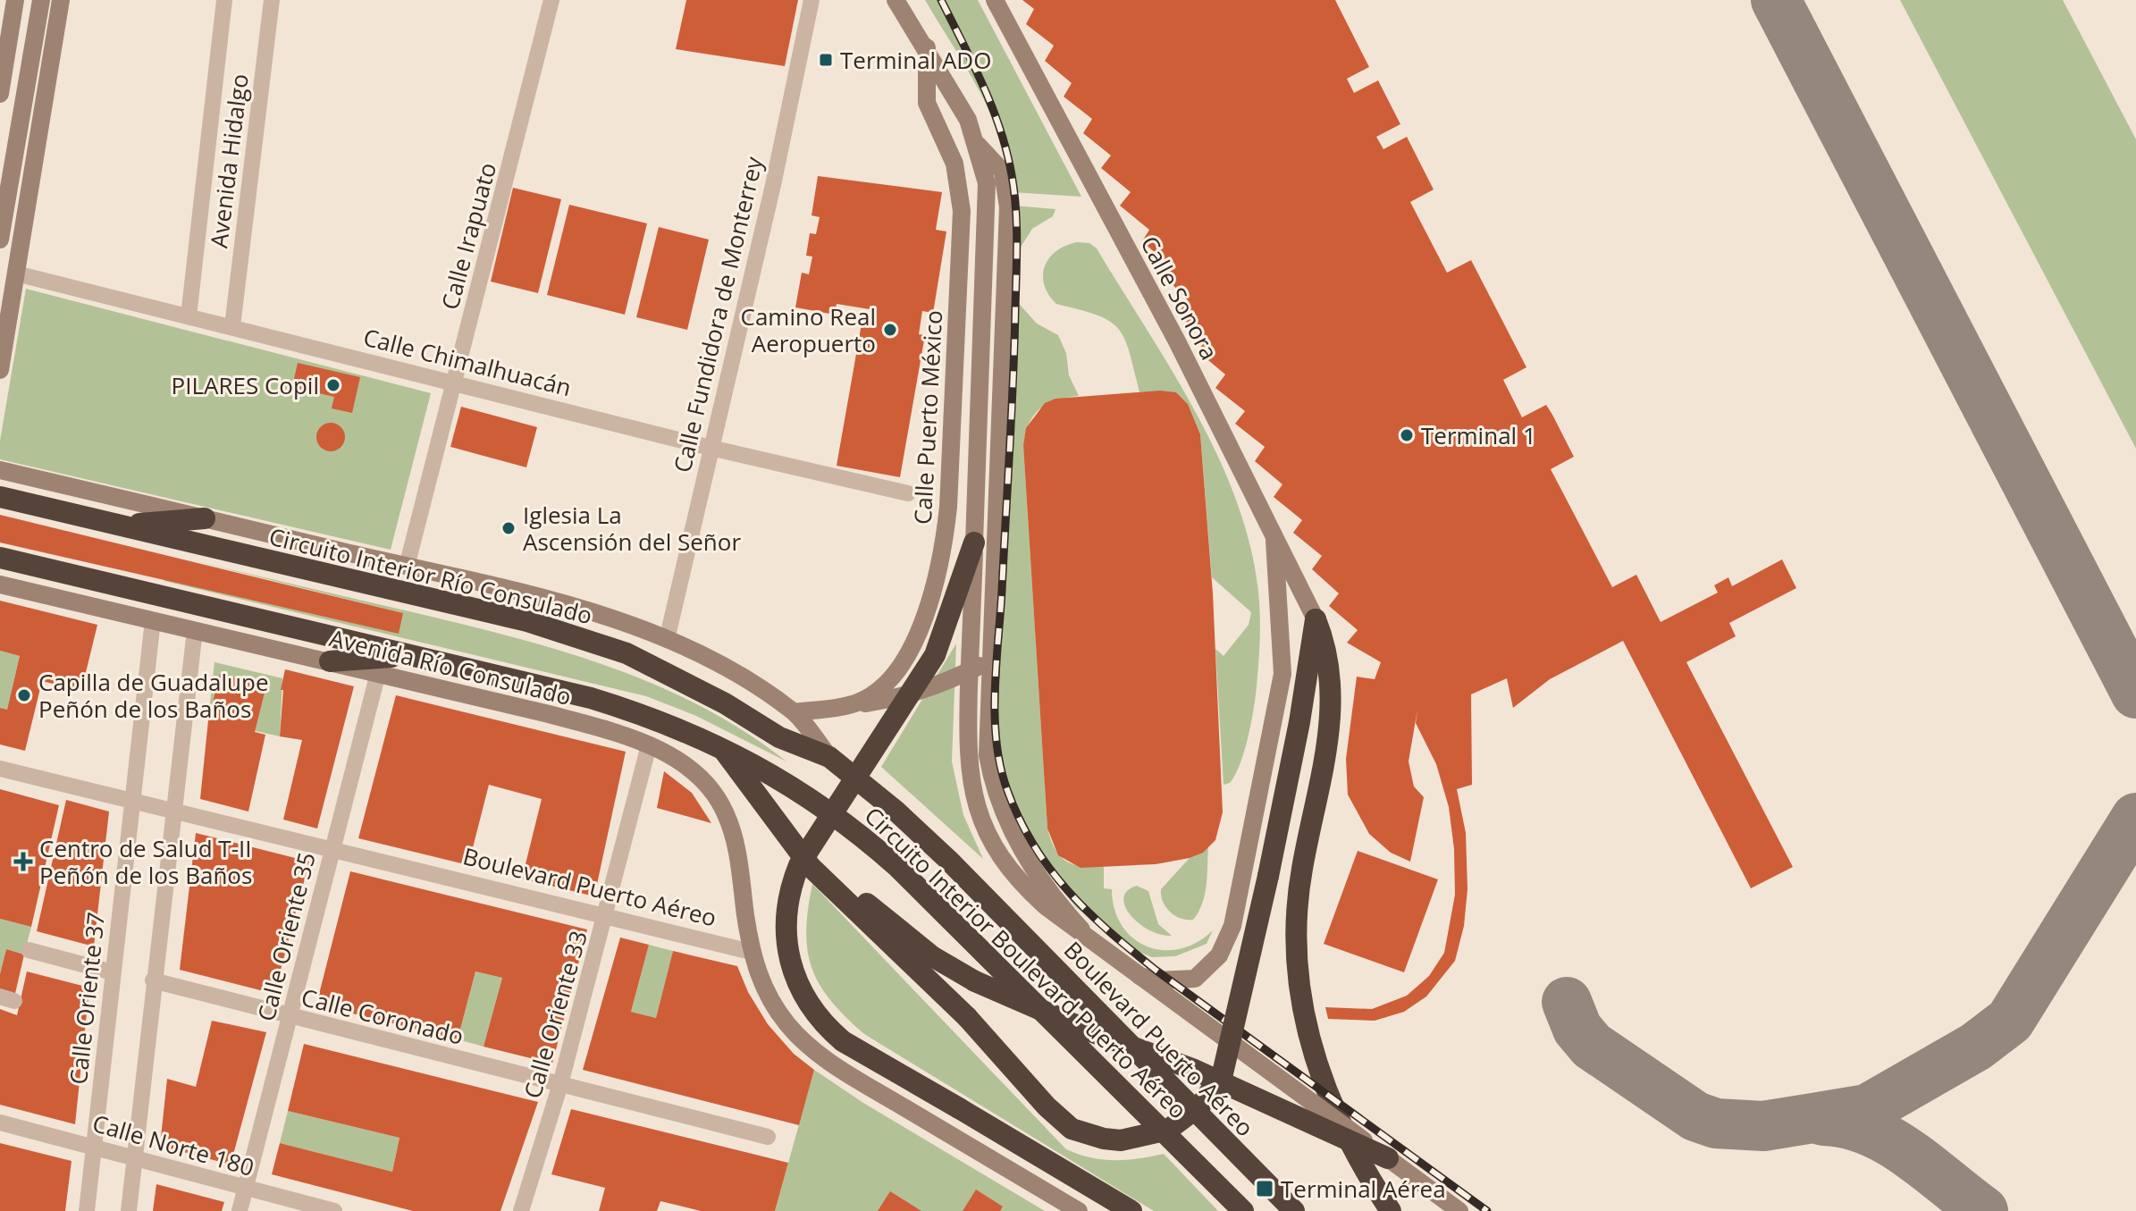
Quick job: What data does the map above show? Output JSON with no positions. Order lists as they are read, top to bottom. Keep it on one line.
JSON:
{"streets":{"highway":["Circuito Interior Río Consulado","Boulevard Puerto Aéreo","Circuito Interior Boulevard Puerto Aéreo"],"street":["Avenida Hidalgo","Calle Irapuato","Calle Sonora","Calle Fundidora de Monterrey","Calle Chimalhuacán","Calle Puerto México","Avenida Río Consulado","Calle Oriente 35","Calle Oriente 37","Calle Oriente 33","Calle Coronado","Calle Norte 180"]},"crossings":[["Avenida Hidalgo","Calle Chimalhuacán"],["Calle Irapuato","Calle Chimalhuacán"],["Calle Fundidora de Monterrey","Calle Chimalhuacán"],["Circuito Interior Río Consulado","Boulevard Puerto Aéreo"],["Avenida Río Consulado","Boulevard Puerto Aéreo"],["Avenida Río Consulado","Calle Oriente 35"],["Avenida Río Consulado","Calle Oriente 37"],["Avenida Río Consulado","Calle Oriente 33"],["Boulevard Puerto Aéreo","Calle Oriente 35"],["Boulevard Puerto Aéreo","Calle Oriente 37"],["Boulevard Puerto Aéreo","Calle Oriente 33"],["Calle Oriente 35","Calle Coronado"],["Calle Oriente 35","Calle Norte 180"],["Calle Oriente 37","Calle Norte 180"],["Calle Oriente 33","Calle Coronado"]],"places":{"transit":["Terminal ADO","Terminal Aérea"],"other":["Camino Real Aeropuerto","PILARES Copil","Terminal 1","Iglesia La Ascensión del Señor","Capilla de Guadalupe Peñón de los Baños"],"health":["Centro de Salud T-II Peñón de los Baños"]}}
